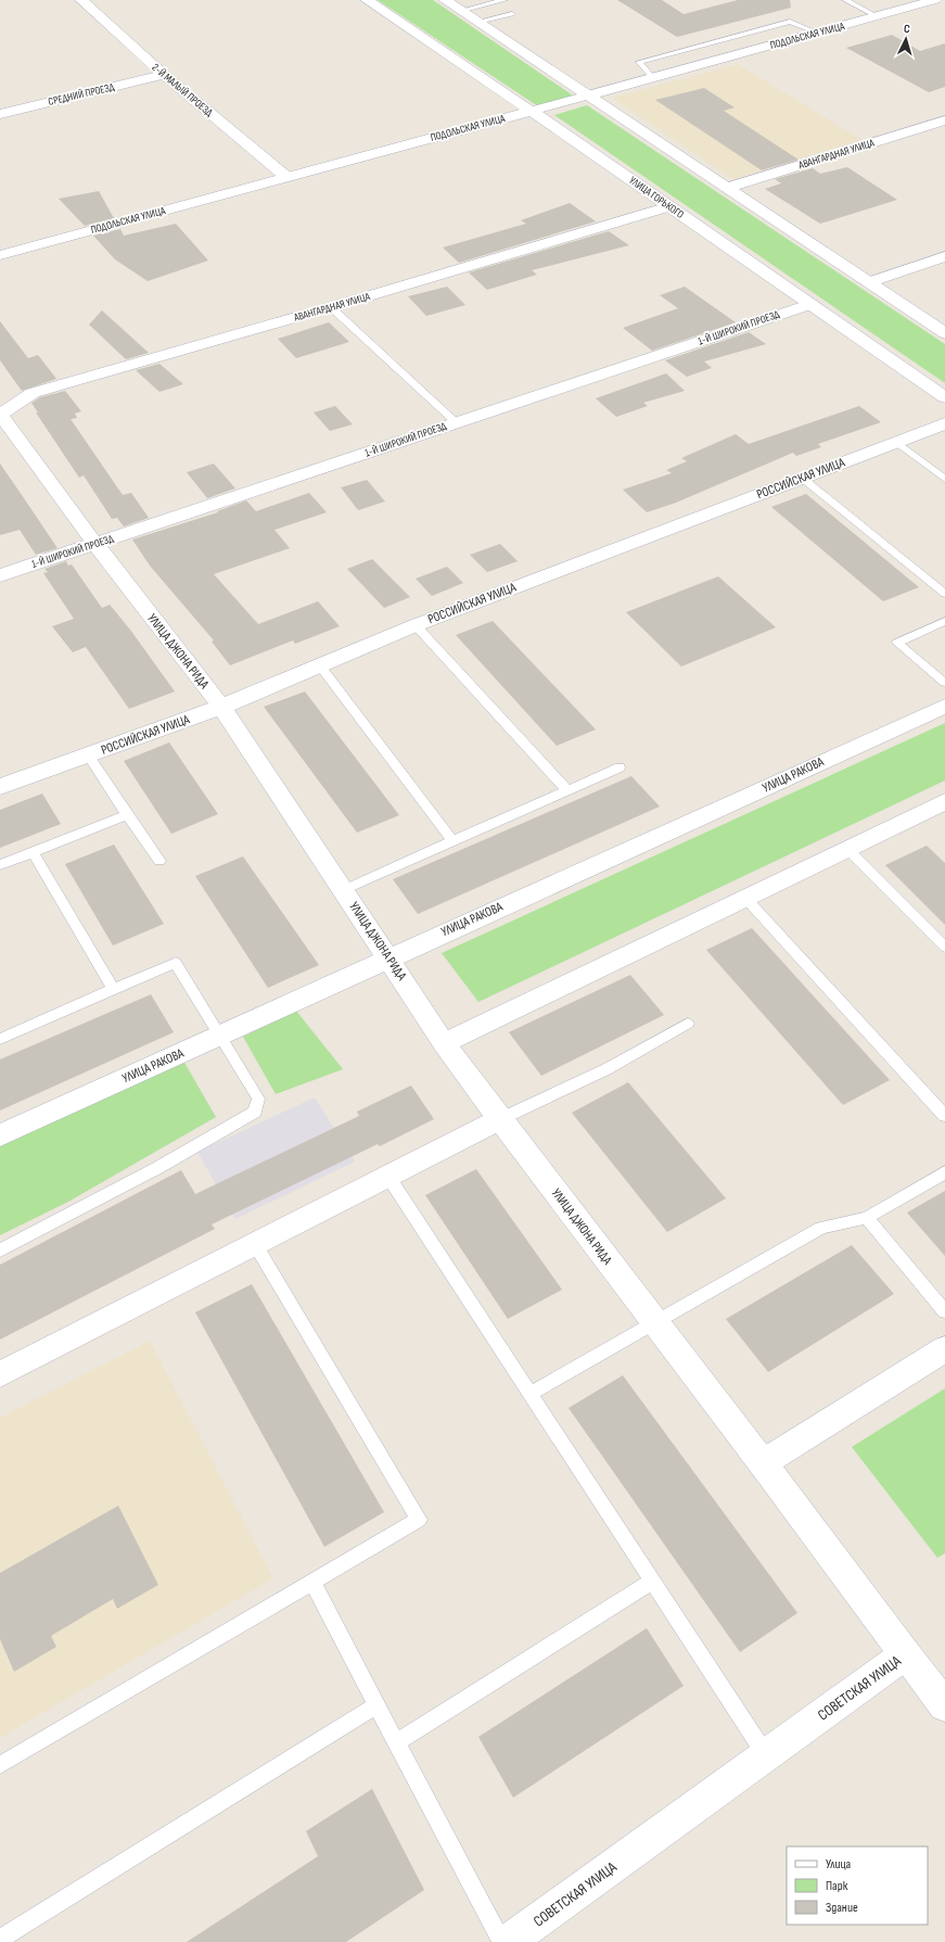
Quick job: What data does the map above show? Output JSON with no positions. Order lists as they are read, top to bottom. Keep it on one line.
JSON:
{"streets":{"street":["ПОДОЛЬСКАЯ УЛИЦА","2-Й МАЛЫЙ ПРОЕЗД","СРЕДНИЙ ПРОЕЗД","АВАНГАРДНАЯ УЛИЦА","УЛИЦА ГОРЬКОГО","1-Й ШИРОКИЙ ПРОЕЗД","РОССИЙСКАЯ УЛИЦА","УЛИЦА ДЖОНА РИДА","УЛИЦА РАКОВА","СОВЕТСКАЯ УЛИЦА"]},"crossings":[["ПОДОЛЬСКАЯ УЛИЦА","2-Й МАЛЫЙ ПРОЕЗД"],["ПОДОЛЬСКАЯ УЛИЦА","УЛИЦА ГОРЬКОГО"],["2-Й МАЛЫЙ ПРОЕЗД","СРЕДНИЙ ПРОЕЗД"],["АВАНГАРДНАЯ УЛИЦА","УЛИЦА ГОРЬКОГО"],["АВАНГАРДНАЯ УЛИЦА","УЛИЦА ДЖОНА РИДА"],["УЛИЦА ГОРЬКОГО","1-Й ШИРОКИЙ ПРОЕЗД"],["1-Й ШИРОКИЙ ПРОЕЗД","УЛИЦА ДЖОНА РИДА"],["РОССИЙСКАЯ УЛИЦА","УЛИЦА ДЖОНА РИДА"],["УЛИЦА ДЖОНА РИДА","УЛИЦА РАКОВА"],["УЛИЦА ДЖОНА РИДА","СОВЕТСКАЯ УЛИЦА"]],"legend":["Улица","Парк","Здание"],"north":"top"}
